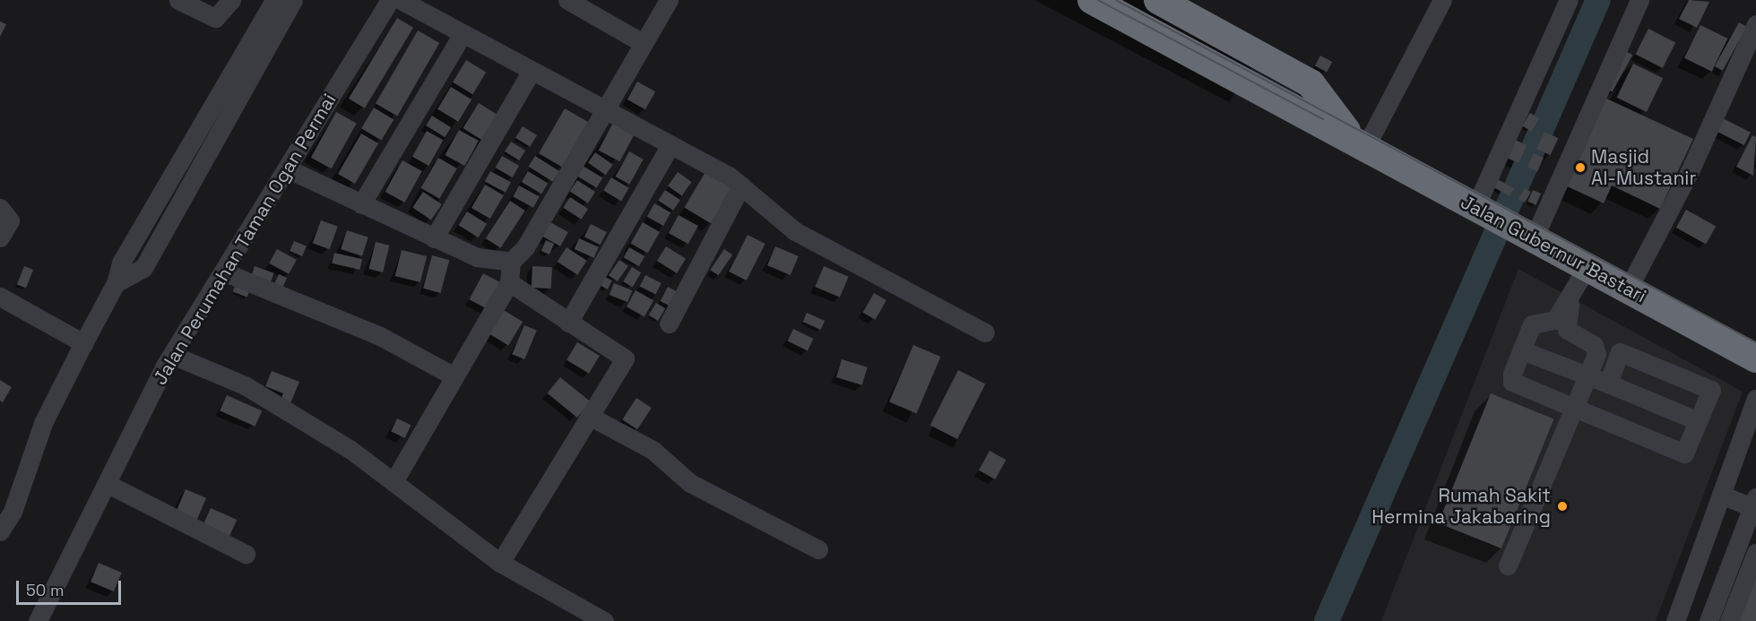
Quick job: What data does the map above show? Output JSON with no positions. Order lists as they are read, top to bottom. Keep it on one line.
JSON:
{"streets":{"highway":["Jalan Gubernur Bastari"],"street":["Jalan Perumahan Taman Ogan Permai"]},"places":["Masjid Al-Mustanir","Rumah Sakit Hermina Jakabaring"],"scale_bar":"50 m"}
